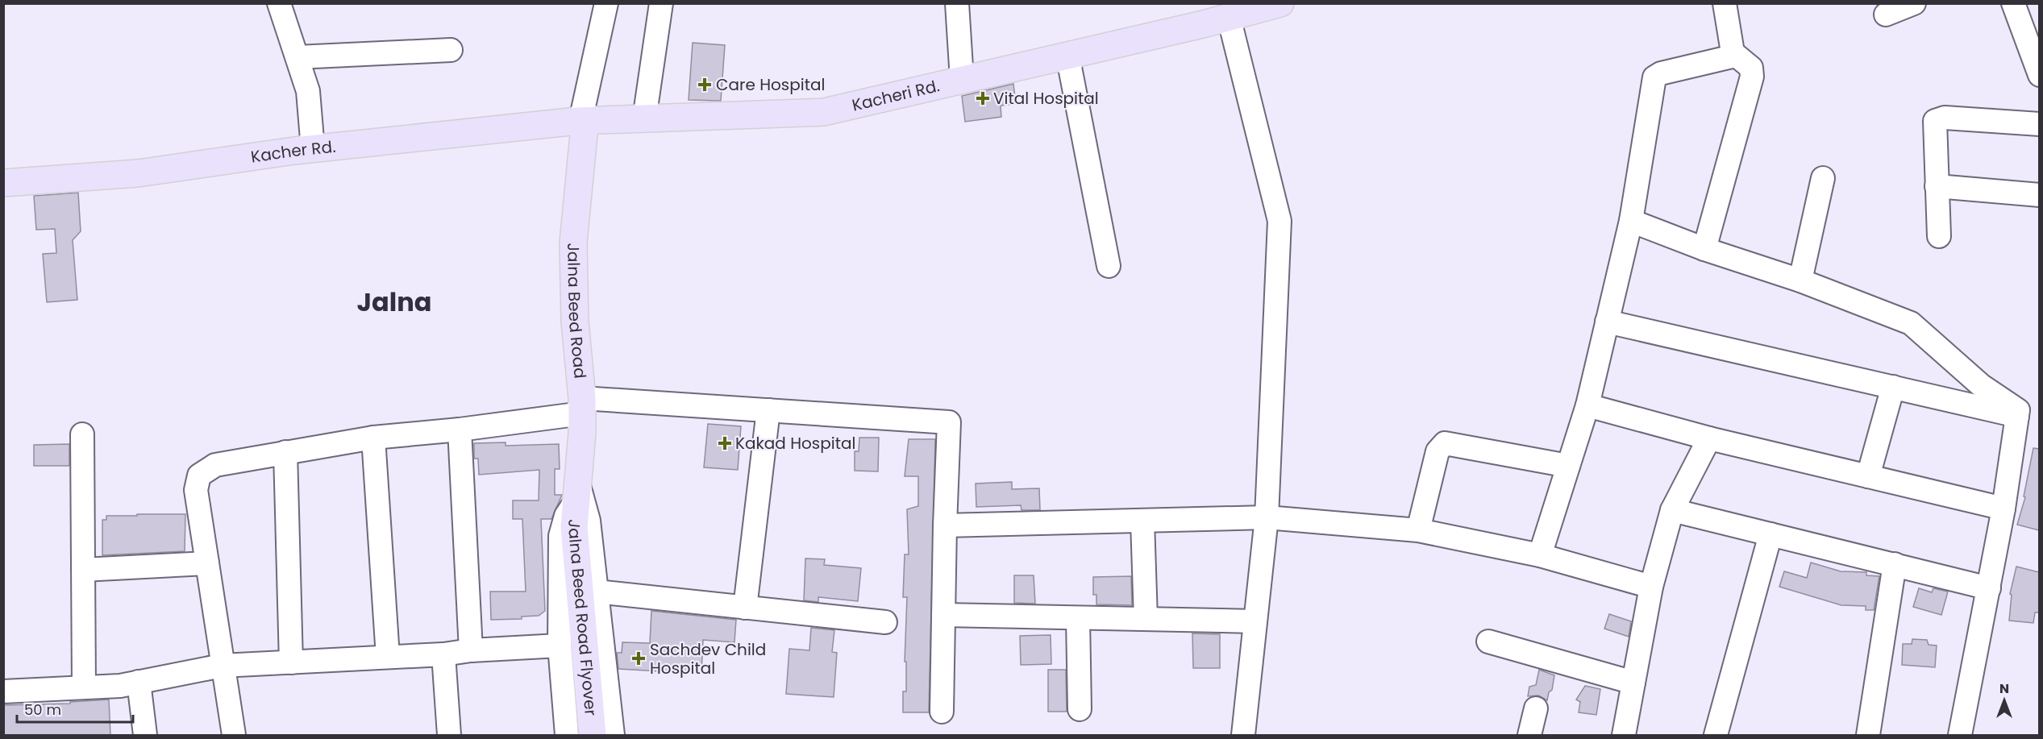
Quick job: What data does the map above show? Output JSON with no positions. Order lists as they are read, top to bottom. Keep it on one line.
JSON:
{"streets":{"main road":["Kacheri Rd.","Kacher Rd.","Jalna Beed Road","Jalna Beed Road Flyover"]},"crossings":[["Kacheri Rd.","Kacher Rd."],["Kacheri Rd.","Jalna Beed Road"],["Kacher Rd.","Jalna Beed Road"],["Jalna Beed Road","Jalna Beed Road Flyover"]],"districts":["Jalna"],"places":{"health":["Care Hospital","Vital Hospital","Kakad Hospital","Sachdev Child Hospital"]},"scale_bar":"50 m","north":"top"}
